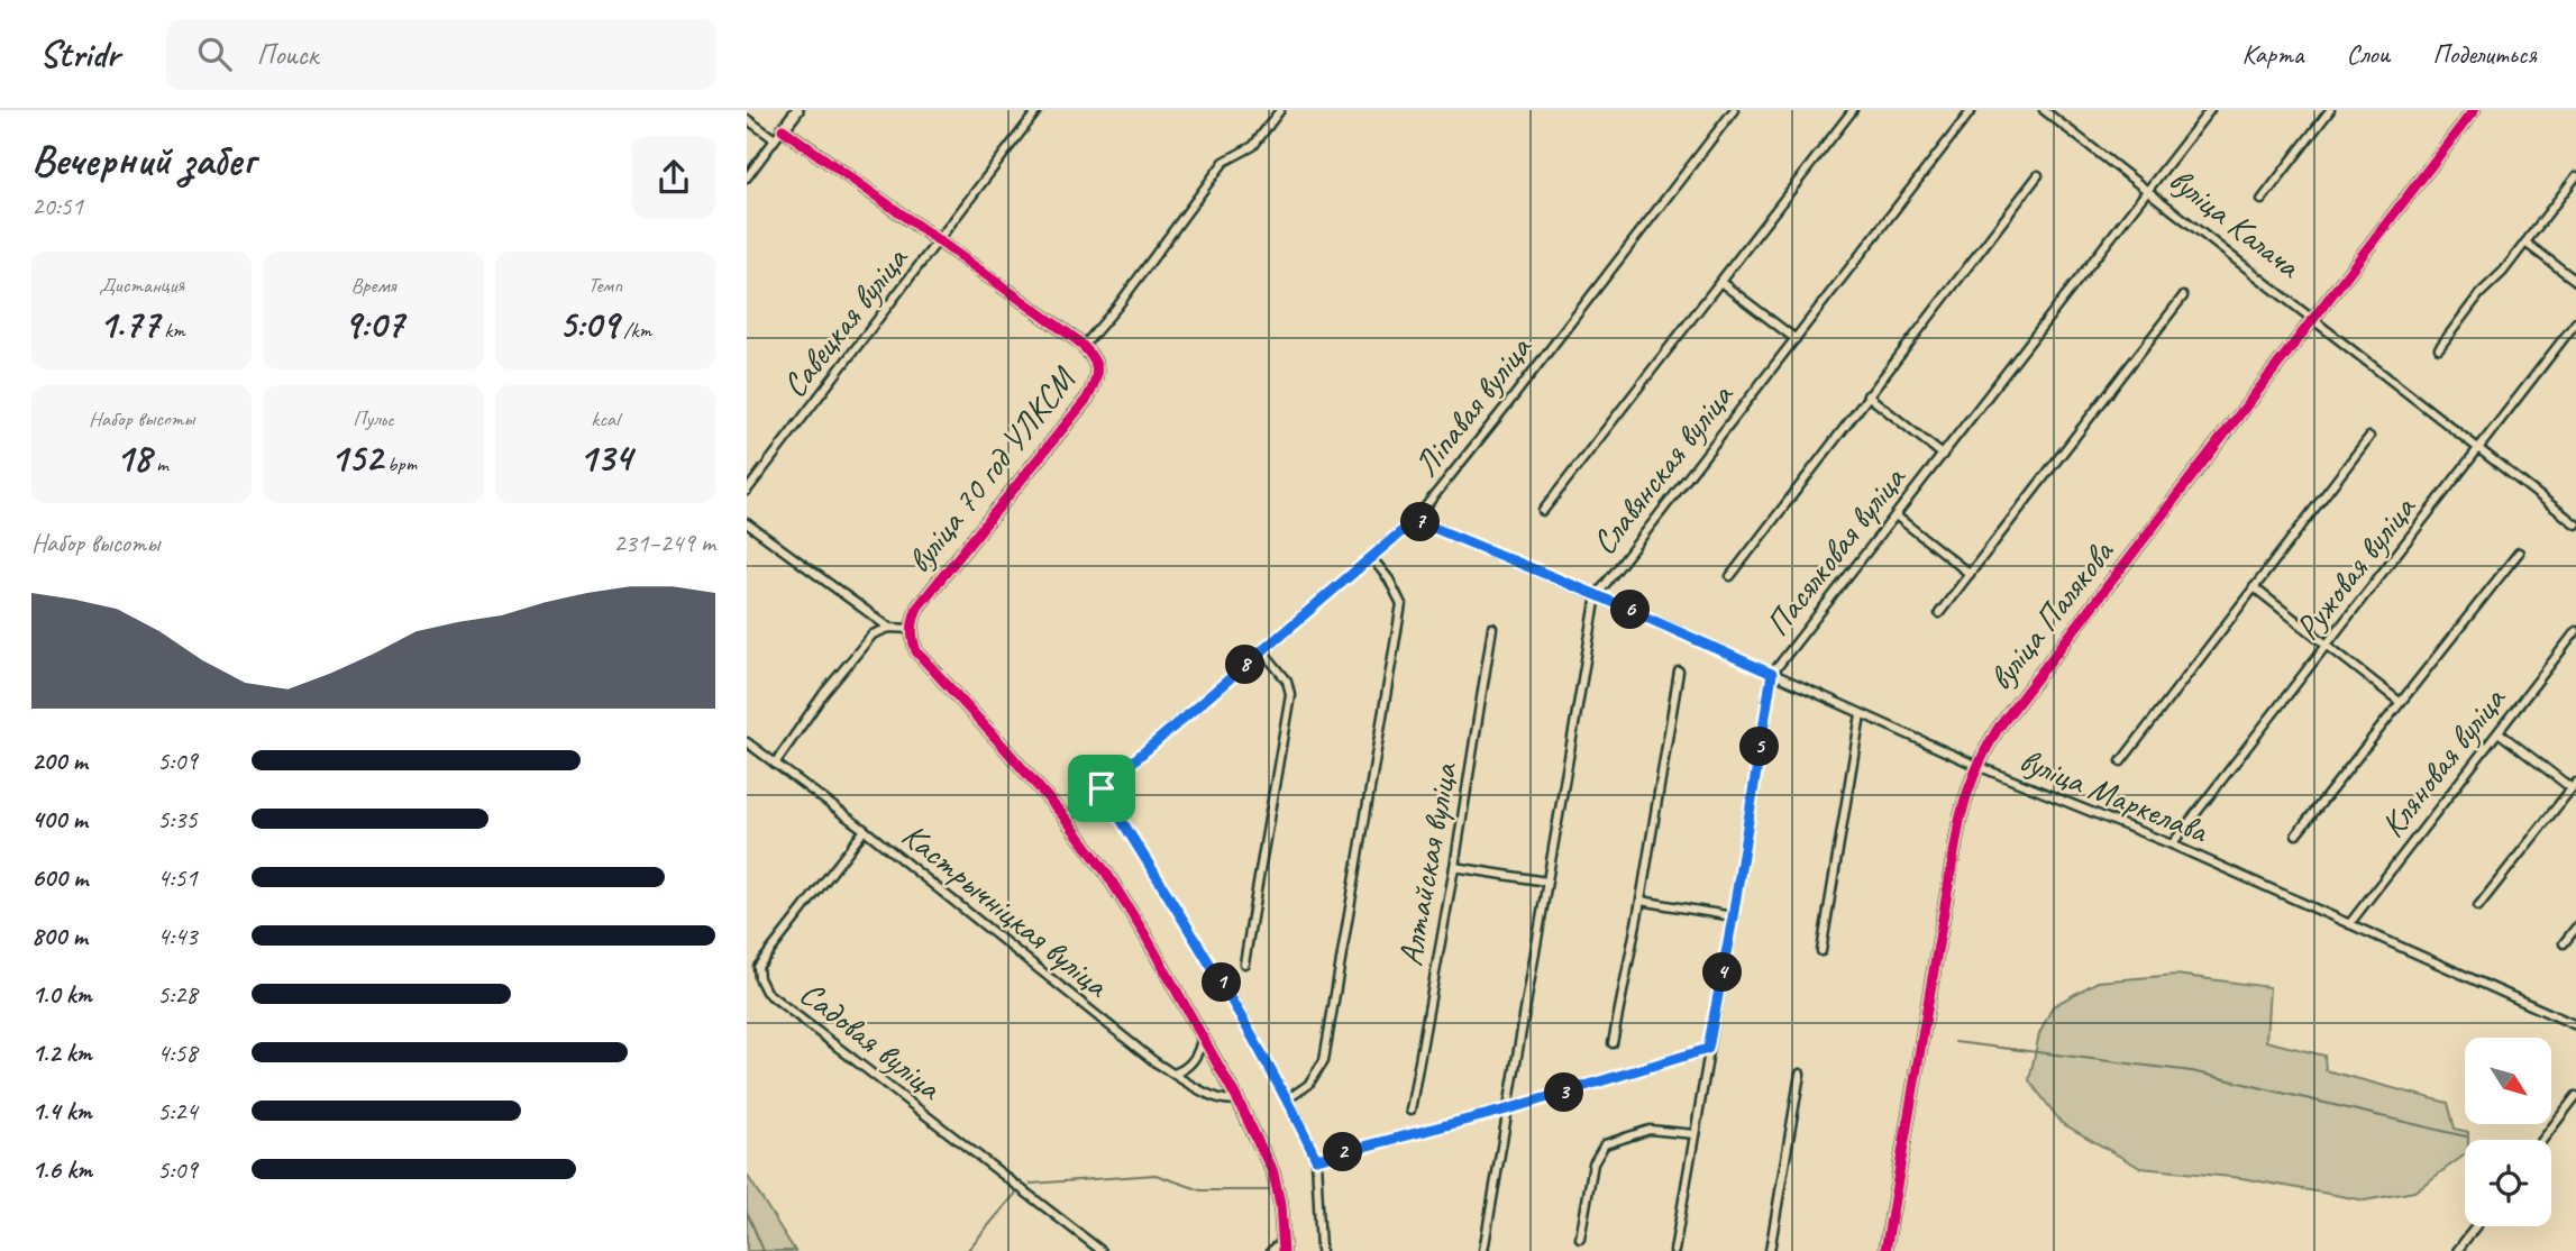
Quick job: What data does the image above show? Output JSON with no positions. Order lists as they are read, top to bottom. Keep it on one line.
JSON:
{"streets":{"street":["вуліца Калача","Савецкая вуліца","Ліпавая вуліца","Славянская вуліца","вуліца 70 год УЛКСМ","Пасялковая вуліца","Ружовая вуліца","вуліца Палякова","Кляновая вуліца","вуліца Маркелава","Алтайская вуліца","Кастрычніцкая вуліца","Садовая вуліца"]},"crossings":[["вуліца Калача","Пасялковая вуліца"],["вуліца Калача","Ружовая вуліца"],["вуліца Калача","вуліца Палякова"],["Ліпавая вуліца","вуліца Маркелава"],["Славянская вуліца","вуліца Маркелава"],["Пасялковая вуліца","вуліца Маркелава"],["Ружовая вуліца","вуліца Маркелава"],["вуліца Палякова","вуліца Маркелава"],["Кляновая вуліца","вуліца Маркелава"],["Кастрычніцкая вуліца","Садовая вуліца"]],"north":"bottom right","page":{"header":"Stridr","search":"Поиск","nav":["Карта","Слои","Поделиться"],"heading":["Вечерний забег","20:51"],"stats":[["Дистанция","1.77 km"],["Время","9:07"],["Темп","5:09 /km"],["Набор высоты","18 m"],["Пульс","152 bpm"],["kcal","134"]],"pins":["7","6","8","5","4","1","3","2"],"chart":["Набор высоты","231–249 m"],"list":[{"name":"200 m","note":"5:09"},{"name":"400 m","note":"5:35"},{"name":"600 m","note":"4:51"},{"name":"800 m","note":"4:43"},{"name":"1.0 km","note":"5:28"},{"name":"1.2 km","note":"4:58"},{"name":"1.4 km","note":"5:24"},{"name":"1.6 km","note":"5:09"}]}}
